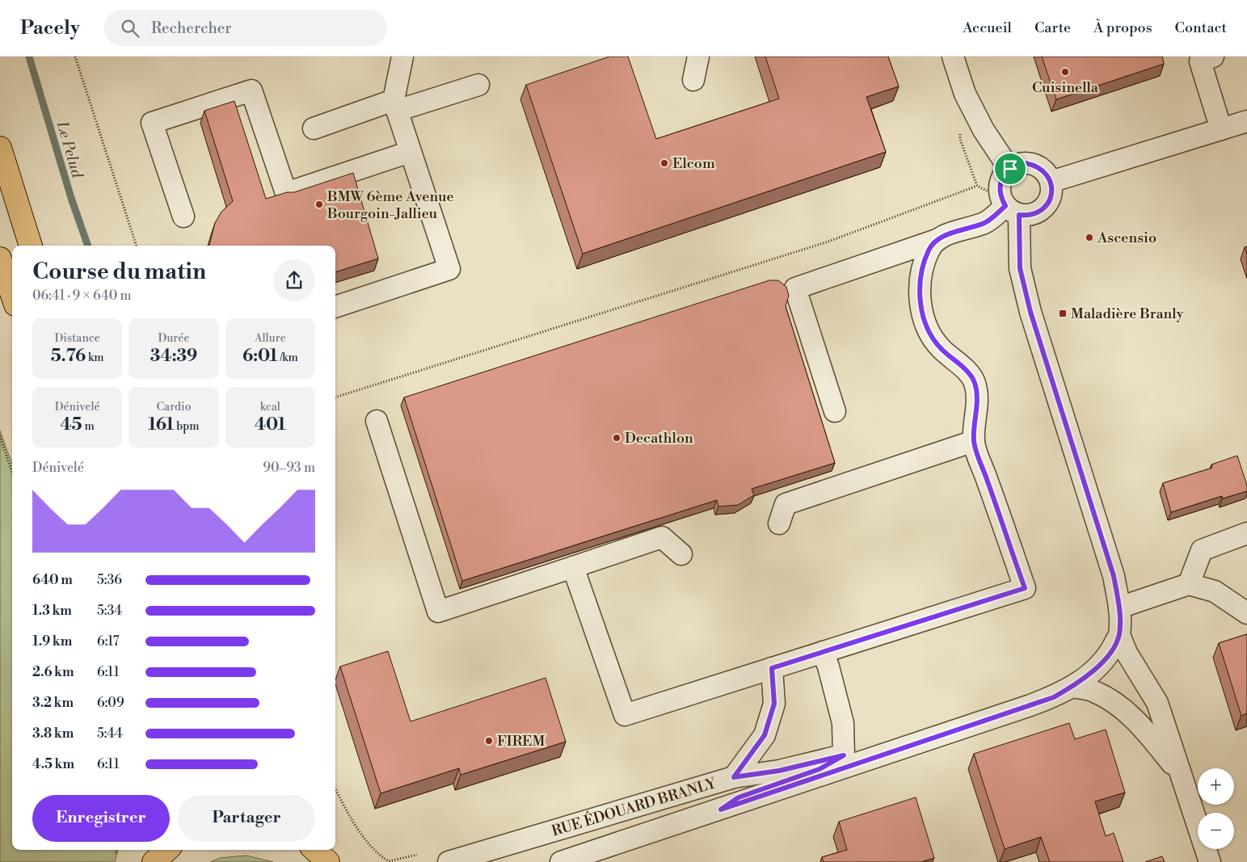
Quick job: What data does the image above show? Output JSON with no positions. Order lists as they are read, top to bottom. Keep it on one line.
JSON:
{"streets":{"street":["RUE ÉDOUARD BRANLY"]},"water":["Le Pelud"],"places":{"other":["Cuisinella","Elcom","BMW 6ème Avenue Bourgoin-Jallieu","Ascensio","Decathlon","FIREM"],"transit":["Maladière Branly"]},"page":{"header":"Pacely","search":"Rechercher","nav":["Accueil","Carte","À propos","Contact"],"heading":["Course du matin","06:41 · 9 × 640 m"],"stats":[["Distance","5.76 km"],["Durée","34:39"],["Allure","6:01 /km"],["Dénivelé","45 m"],["Cardio","161 bpm"],["kcal","401"]],"chart":["Dénivelé","90–93 m"],"list":[{"name":"640 m","note":"5:36"},{"name":"1.3 km","note":"5:34"},{"name":"1.9 km","note":"6:17"},{"name":"2.6 km","note":"6:11"},{"name":"3.2 km","note":"6:09"},{"name":"3.8 km","note":"5:44"},{"name":"4.5 km","note":"6:11"}],"map_buttons":["+","−"],"buttons":["Enregistrer","Partager"]}}
